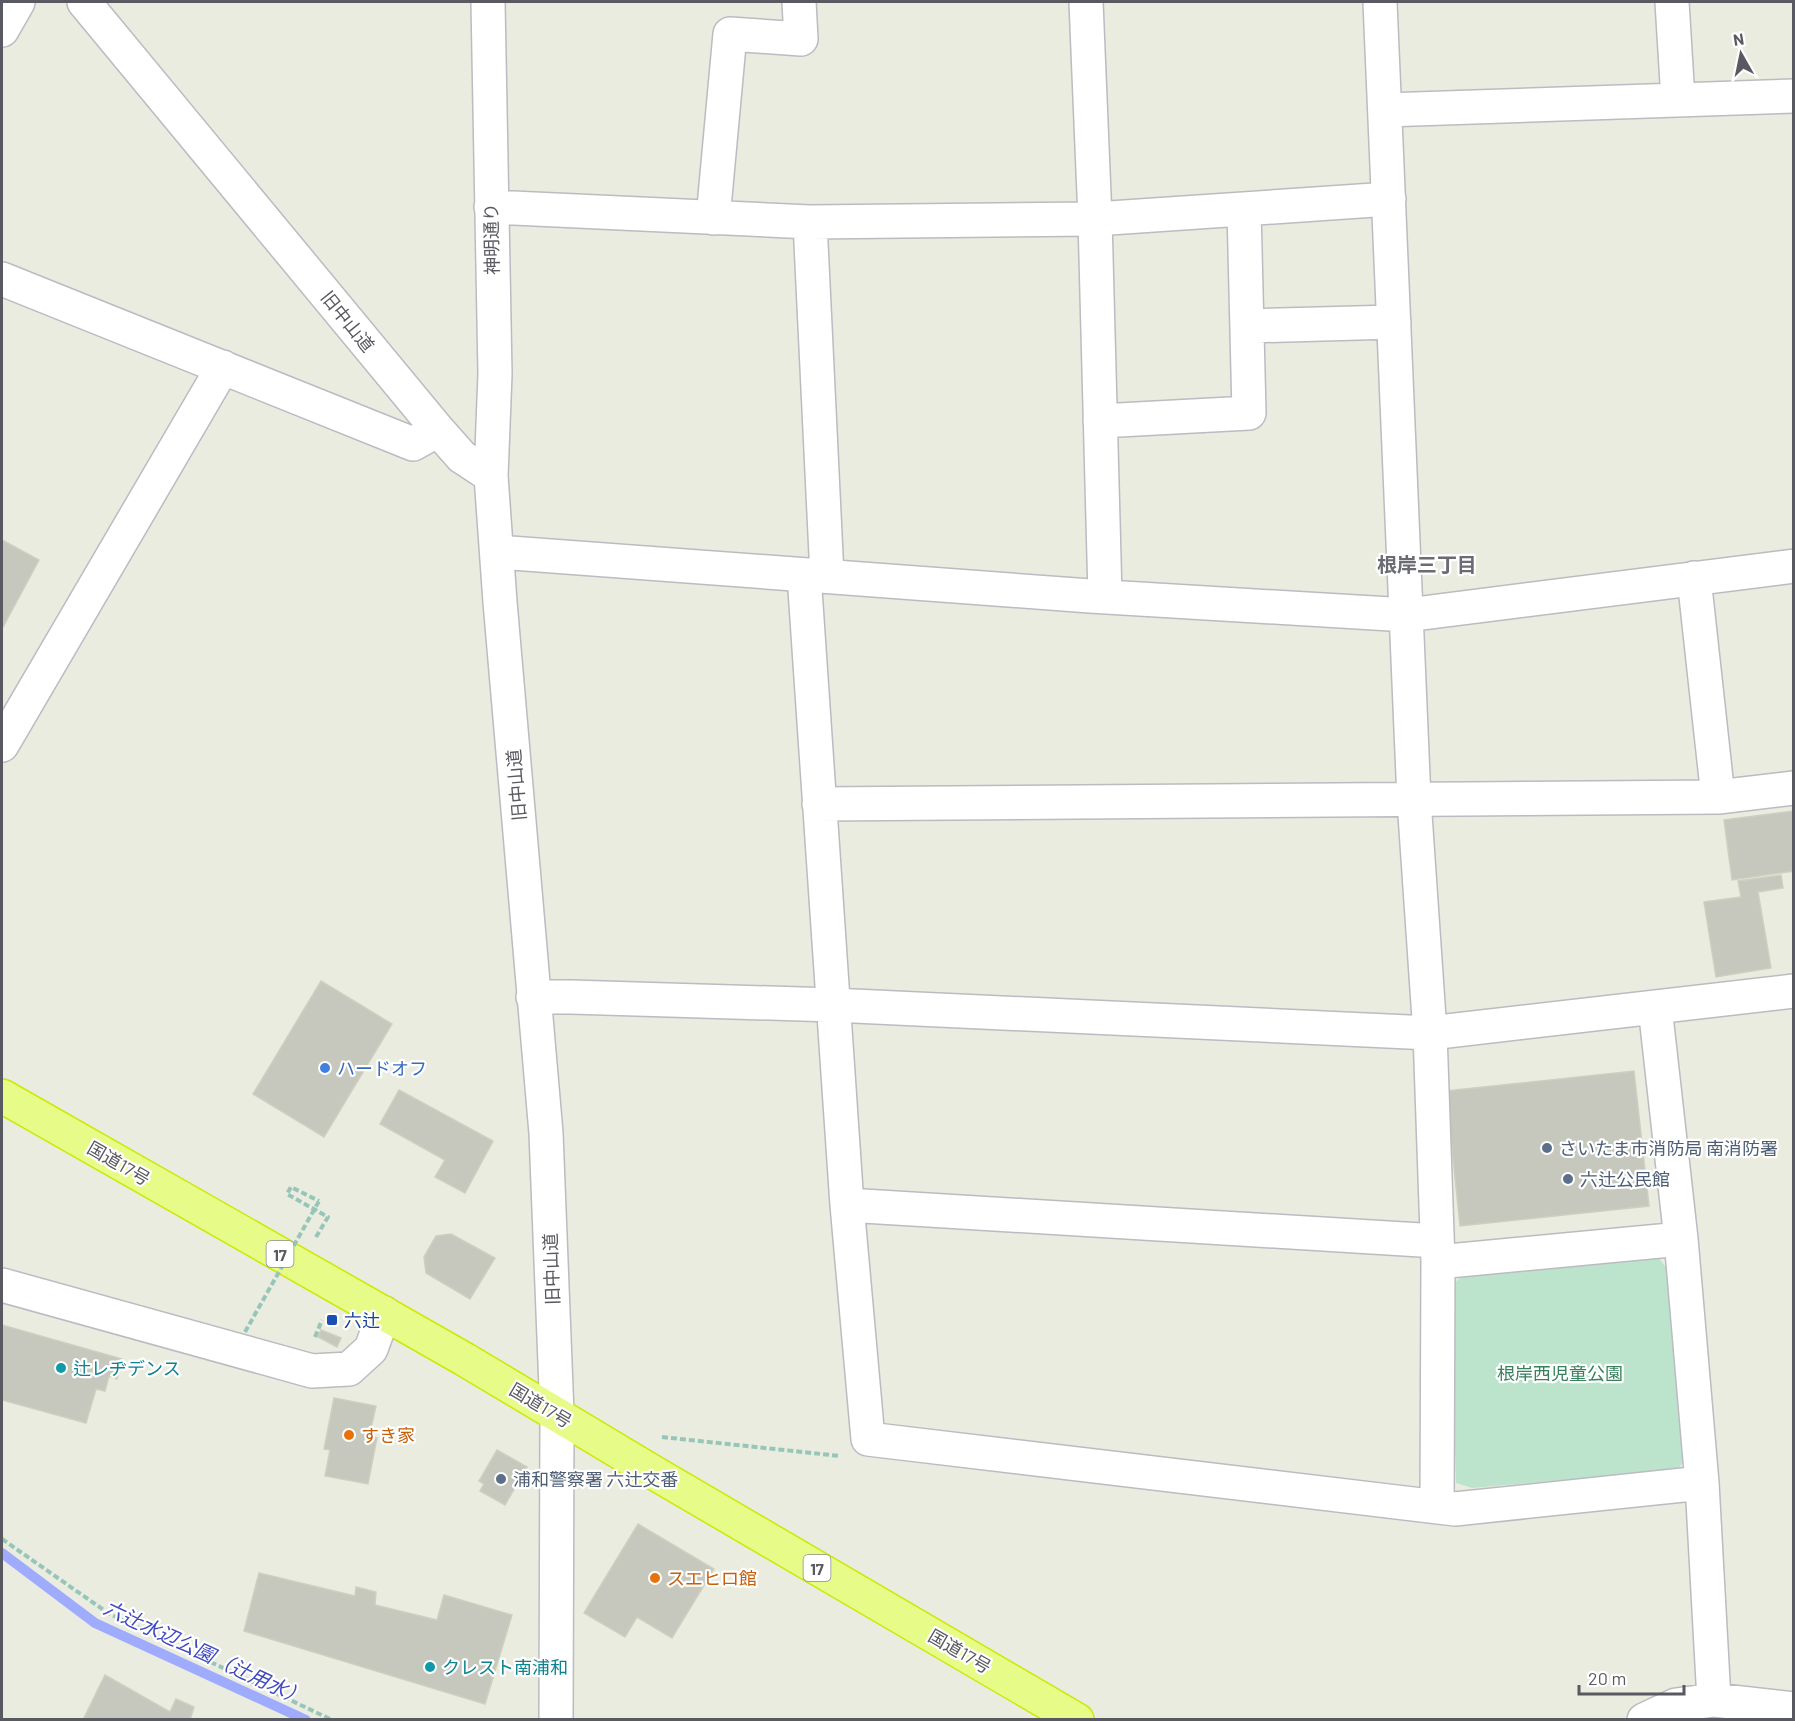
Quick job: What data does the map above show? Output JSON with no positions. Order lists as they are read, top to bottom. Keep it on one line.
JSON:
{"streets":{"highway":["国道17号","17"],"street":["神明通り","旧中山道"]},"crossings":[["神明通り","旧中山道"],["旧中山道","国道17号"]],"districts":["根岸三丁目"],"water":["六辻水辺公園（辻用水）"],"parks":["根岸西児童公園"],"places":{"other":["ハードオフ","さいたま市消防局 南消防署","六辻公民館","辻レヂデンス","すき家","浦和警察署 六辻交番","スエヒロ館","クレスト南浦和"],"transit":["六辻"]},"scale_bar":"20 m","north":"top"}
